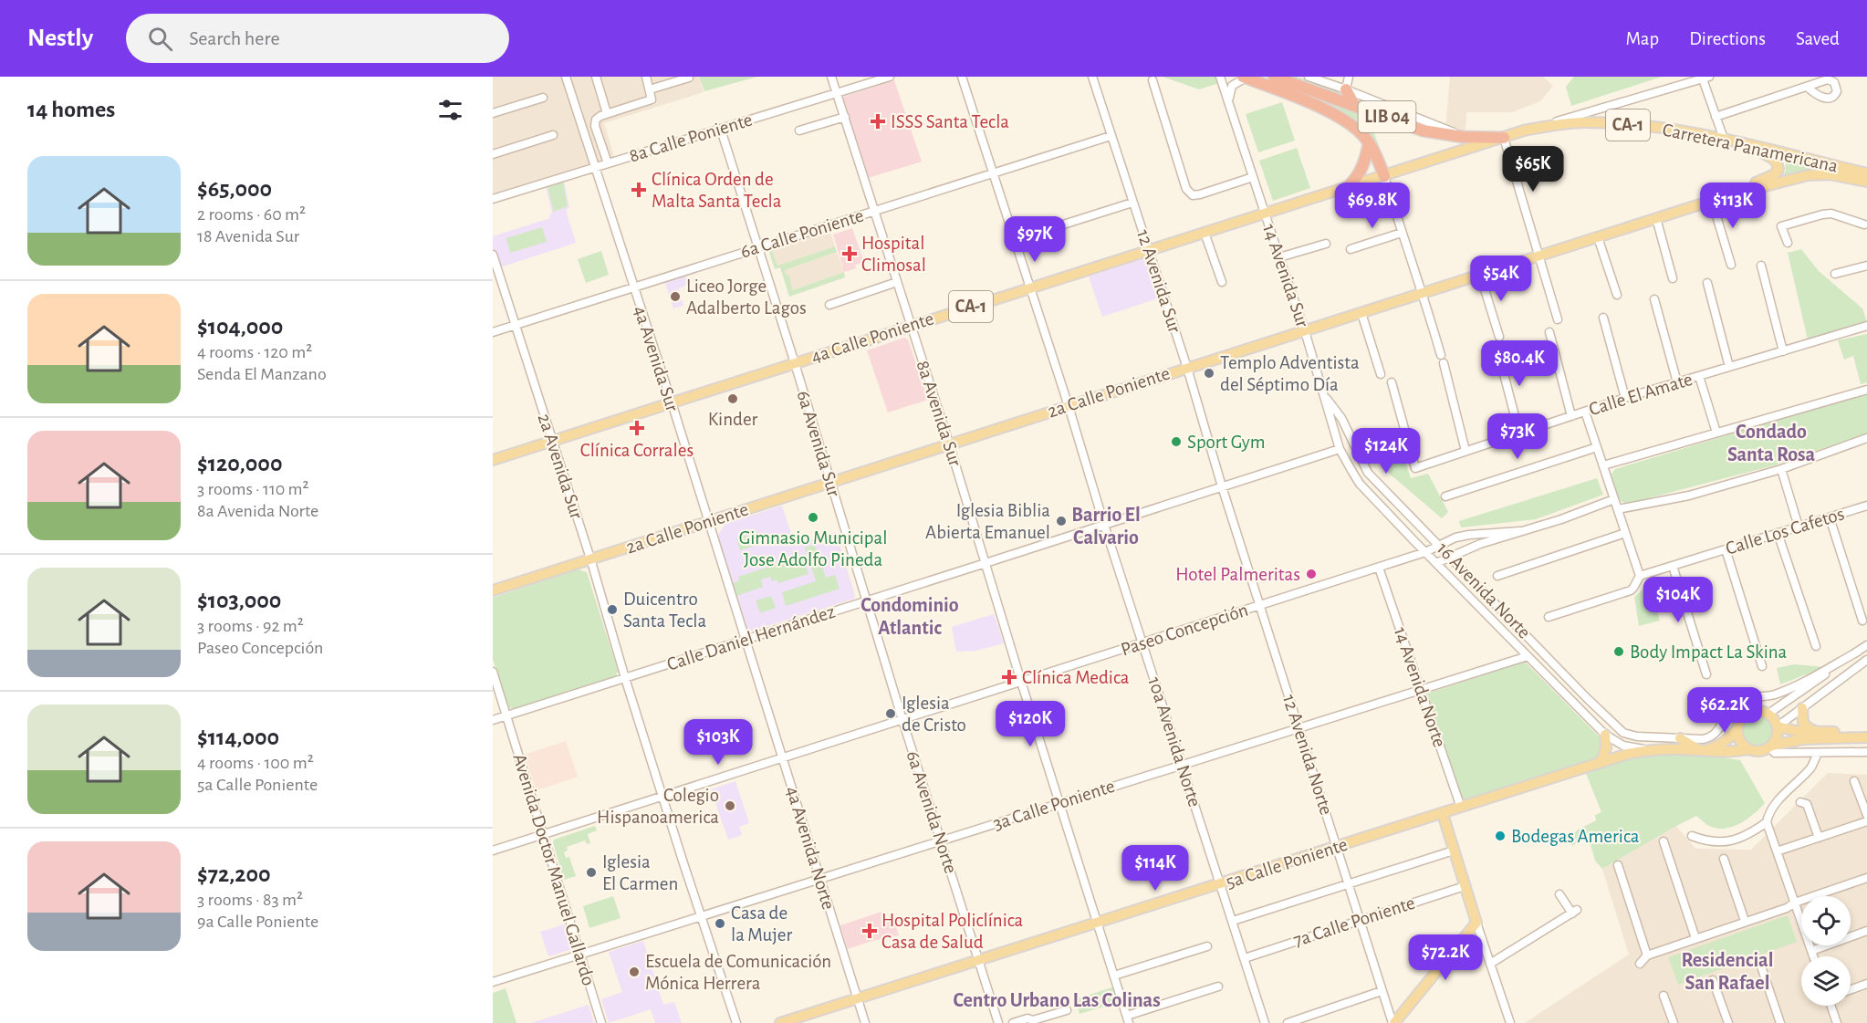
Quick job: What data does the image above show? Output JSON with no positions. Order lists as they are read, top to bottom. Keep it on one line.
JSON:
{"streets":{"highway":["LIB 04"],"main road":["CA-1","Carretera Panamericana","4a Calle Poniente","2a Calle Poniente","5a Calle Poniente"],"street":["8a Calle Poniente","6a Calle Poniente","14 Avenida Sur","12 Avenida Sur","4a Avenida Sur","Calle El Amate","8a Avenida Sur","6a Avenida Sur","2a Avenida Sur","Calle Los Cafetos","16 Avenida Norte","Paseo Concepción","Calle Daniel Hernández","14 Avenida Norte","10a Avenida Norte","12 Avenida Norte","3a Calle Poniente","6a Avenida Norte","4a Avenida Norte","Avenida Doctor Manuel Gallardo","7a Calle Poniente"]},"crossings":[["LIB 04","Carretera Panamericana"],["LIB 04","4a Calle Poniente"],["8a Calle Poniente","4a Avenida Sur"],["8a Calle Poniente","8a Avenida Sur"],["8a Calle Poniente","6a Avenida Sur"],["Carretera Panamericana","4a Calle Poniente"],["Carretera Panamericana","2a Calle Poniente"],["6a Calle Poniente","12 Avenida Sur"],["6a Calle Poniente","4a Avenida Sur"],["6a Calle Poniente","8a Avenida Sur"],["6a Calle Poniente","6a Avenida Sur"],["6a Calle Poniente","2a Avenida Sur"],["6a Calle Poniente","10a Avenida Norte"],["14 Avenida Sur","4a Calle Poniente"],["14 Avenida Sur","2a Calle Poniente"],["14 Avenida Sur","16 Avenida Norte"],["14 Avenida Sur","Calle Daniel Hernández"],["12 Avenida Sur","4a Calle Poniente"],["12 Avenida Sur","2a Calle Poniente"],["12 Avenida Sur","Calle Daniel Hernández"],["12 Avenida Sur","12 Avenida Norte"],["4a Calle Poniente","4a Avenida Sur"],["4a Calle Poniente","8a Avenida Sur"],["4a Calle Poniente","6a Avenida Sur"],["4a Calle Poniente","2a Avenida Sur"],["4a Calle Poniente","10a Avenida Norte"],["4a Avenida Sur","2a Calle Poniente"],["4a Avenida Sur","Calle Daniel Hernández"],["4a Avenida Sur","4a Avenida Norte"],["2a Calle Poniente","8a Avenida Sur"],["2a Calle Poniente","6a Avenida Sur"],["2a Calle Poniente","2a Avenida Sur"],["2a Calle Poniente","10a Avenida Norte"],["8a Avenida Sur","Paseo Concepción"],["8a Avenida Sur","Calle Daniel Hernández"],["8a Avenida Sur","3a Calle Poniente"],["8a Avenida Sur","5a Calle Poniente"],["6a Avenida Sur","Calle Daniel Hernández"],["6a Avenida Sur","6a Avenida Norte"],["2a Avenida Sur","Paseo Concepción"],["2a Avenida Sur","Calle Daniel Hernández"],["2a Avenida Sur","3a Calle Poniente"],["16 Avenida Norte","Paseo Concepción"],["16 Avenida Norte","Calle Daniel Hernández"],["16 Avenida Norte","3a Calle Poniente"],["16 Avenida Norte","5a Calle Poniente"],["Paseo Concepción","14 Avenida Norte"],["Paseo Concepción","10a Avenida Norte"],["Paseo Concepción","12 Avenida Norte"],["Paseo Concepción","6a Avenida Norte"],["Paseo Concepción","4a Avenida Norte"],["Paseo Concepción","Avenida Doctor Manuel Gallardo"],["Calle Daniel Hernández","10a Avenida Norte"],["Calle Daniel Hernández","12 Avenida Norte"],["Calle Daniel Hernández","6a Avenida Norte"],["Calle Daniel Hernández","4a Avenida Norte"],["Calle Daniel Hernández","Avenida Doctor Manuel Gallardo"],["14 Avenida Norte","3a Calle Poniente"],["14 Avenida Norte","5a Calle Poniente"],["10a Avenida Norte","3a Calle Poniente"],["10a Avenida Norte","5a Calle Poniente"],["10a Avenida Norte","7a Calle Poniente"],["12 Avenida Norte","3a Calle Poniente"],["12 Avenida Norte","5a Calle Poniente"],["12 Avenida Norte","7a Calle Poniente"],["3a Calle Poniente","6a Avenida Norte"],["3a Calle Poniente","4a Avenida Norte"],["3a Calle Poniente","Avenida Doctor Manuel Gallardo"],["6a Avenida Norte","5a Calle Poniente"],["4a Avenida Norte","5a Calle Poniente"]],"districts":["Condado Santa Rosa","Barrio El Calvario","Condominio Atlantic","Residencial San Rafael","Centro Urbano Las Colinas"],"places":{"health":["ISSS Santa Tecla","Clínica Orden de Malta Santa Tecla","Hospital Climosal","Clínica Corrales","Clínica Medica","Hospital Policlínica Casa de Salud"],"other":["Liceo Jorge Adalberto Lagos","Templo Adventista del Séptimo Día","Kinder","Sport Gym","Gimnasio Municipal Jose Adolfo Pineda","Iglesia Biblia Abierta Emanuel","Hotel Palmeritas","Duicentro Santa Tecla","Body Impact La Skina","Iglesia de Cristo","Colegio Hispanoamerica","Bodegas America","Iglesia El Carmen","Casa de la Mujer","Escuela de Comunicación Mónica Herrera"]},"page":{"header":"Nestly","search":"Search here","nav":["Map","Directions","Saved"],"heading":"14 homes","list":[{"name":"$65,000","note":"2 rooms · 60 m² · 18 Avenida Sur"},{"name":"$104,000","note":"4 rooms · 120 m² · Senda El Manzano"},{"name":"$120,000","note":"3 rooms · 110 m² · 8a Avenida Norte"},{"name":"$103,000","note":"3 rooms · 92 m² · Paseo Concepción"},{"name":"$114,000","note":"4 rooms · 100 m² · 5a Calle Poniente"},{"name":"$72,200","note":"3 rooms · 83 m² · 9a Calle Poniente"}],"price":["$65K","$69.8K","$113K","$97K","$54K","$80.4K","$73K","$124K","$104K","$62.2K","$120K","$103K","$114K","$72.2K"]}}
